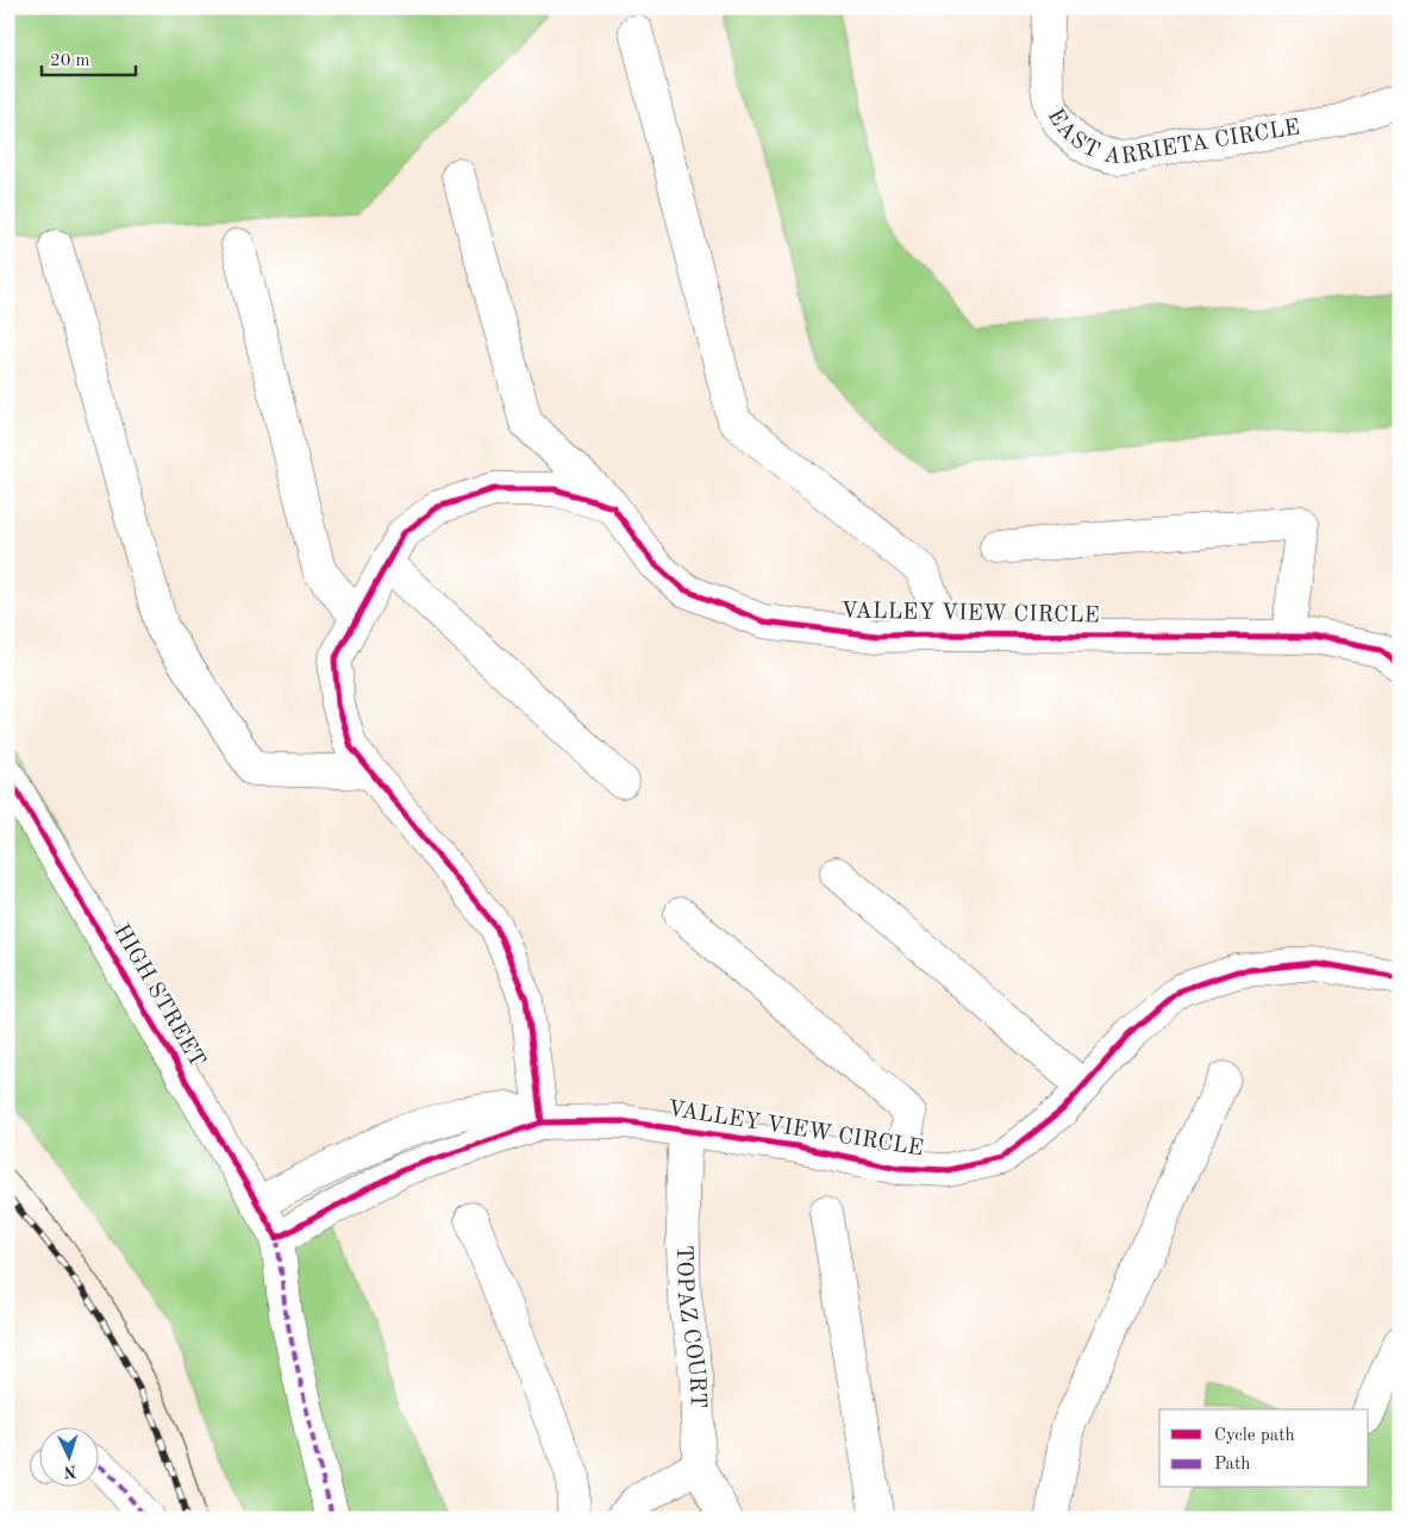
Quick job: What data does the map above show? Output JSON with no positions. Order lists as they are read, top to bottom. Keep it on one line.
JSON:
{"streets":{"street":["EAST ARRIETA CIRCLE","VALLEY VIEW CIRCLE","HIGH STREET","TOPAZ COURT"]},"crossings":[["VALLEY VIEW CIRCLE","HIGH STREET"],["VALLEY VIEW CIRCLE","TOPAZ COURT"]],"legend":["Cycle path","Path"],"scale_bar":"20 m","north":"bottom"}
